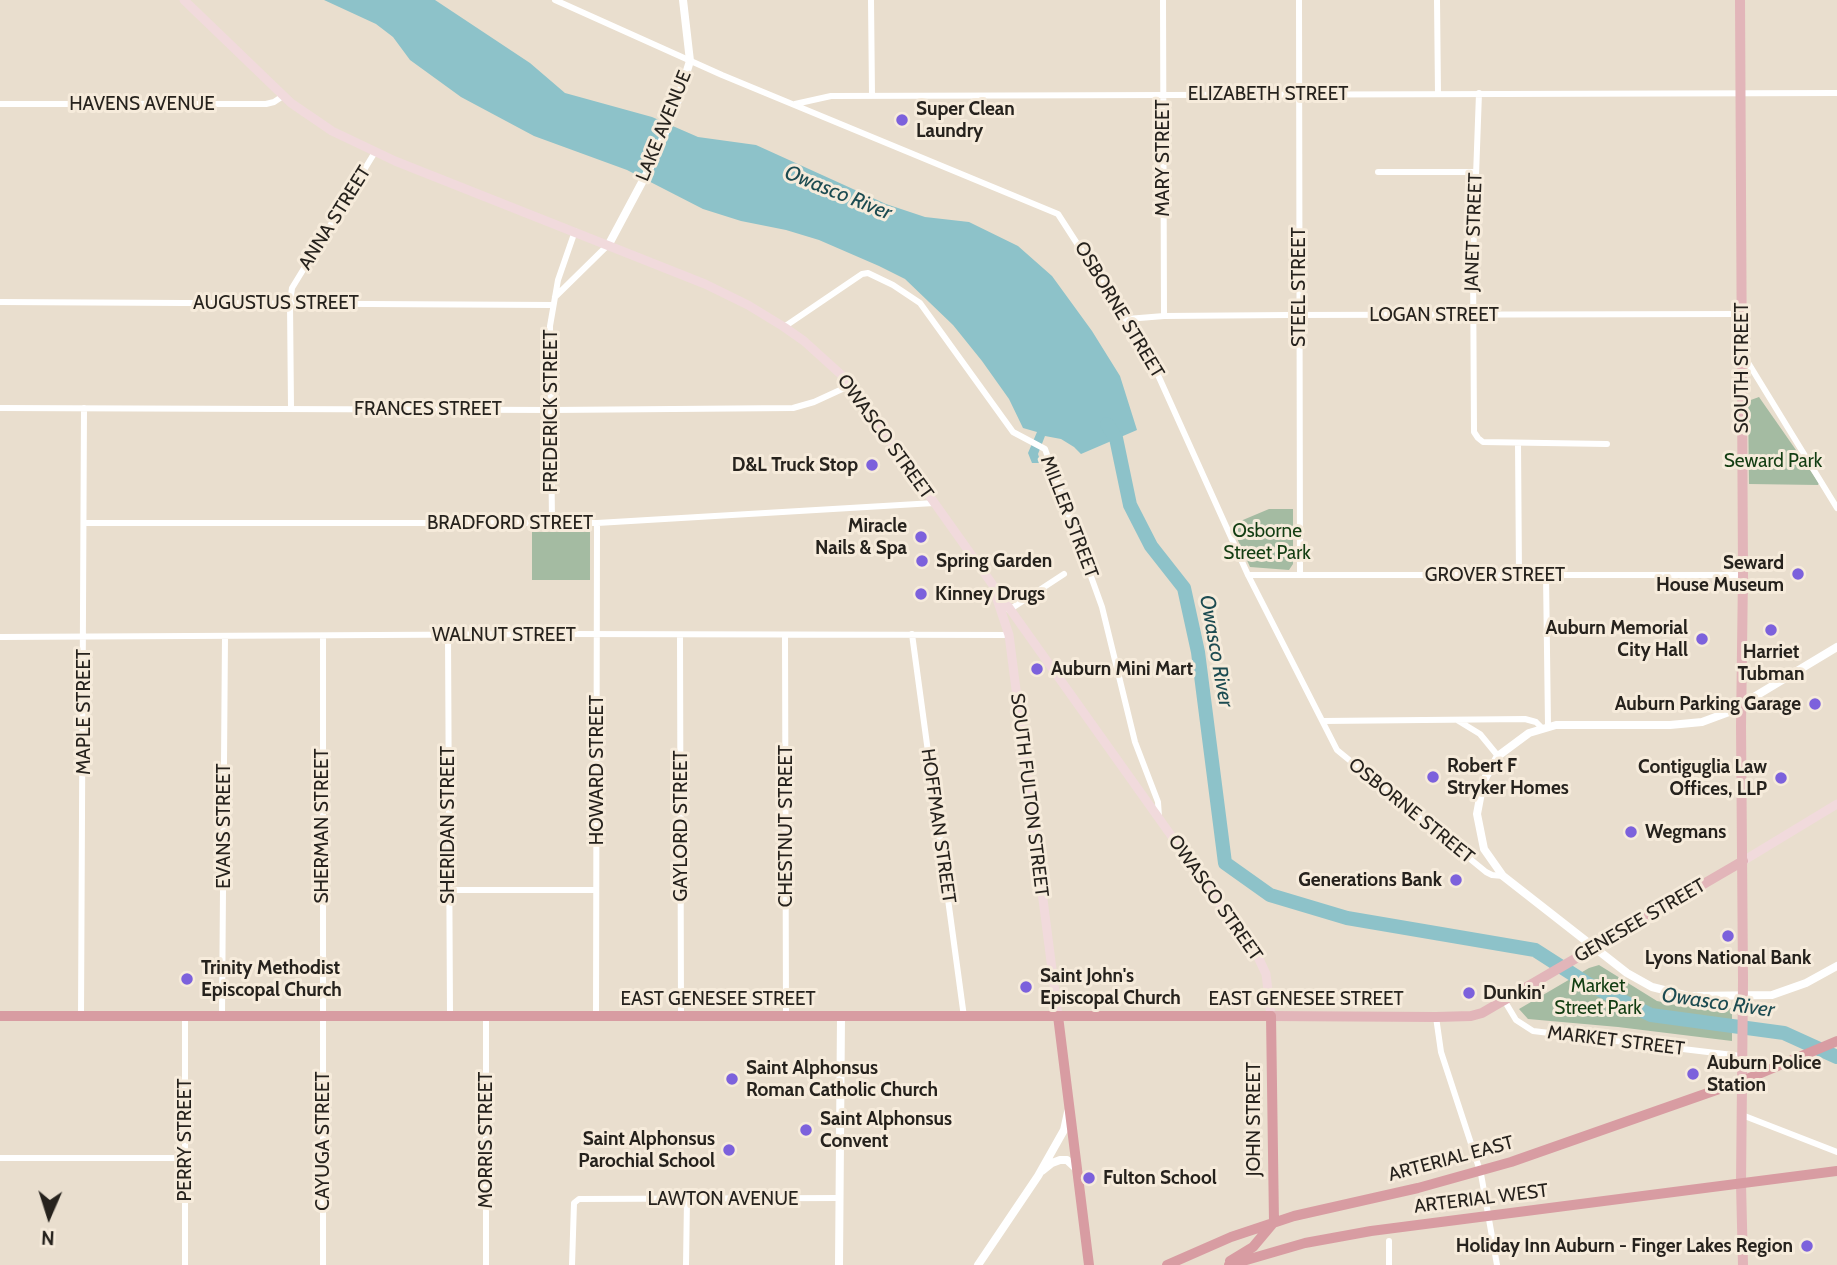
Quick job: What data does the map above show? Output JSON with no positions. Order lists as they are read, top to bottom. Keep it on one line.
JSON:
{"streets":{"highway":["EAST GENESEE STREET","JOHN STREET","ARTERIAL EAST","ARTERIAL WEST"],"main road":["SOUTH STREET","OWASCO STREET","SOUTH FULTON STREET","GENESEE STREET"],"street":["ELIZABETH STREET","HAVENS AVENUE","LAKE AVENUE","MARY STREET","ANNA STREET","JANET STREET","STEEL STREET","AUGUSTUS STREET","OSBORNE STREET","LOGAN STREET","FRANCES STREET","FREDERICK STREET","MILLER STREET","BRADFORD STREET","GROVER STREET","WALNUT STREET","MAPLE STREET","HOWARD STREET","SHERIDAN STREET","EVANS STREET","SHERMAN STREET","GAYLORD STREET","CHESTNUT STREET","HOFFMAN STREET","MARKET STREET","PERRY STREET","MORRIS STREET","CAYUGA STREET","LAWTON AVENUE"]},"crossings":[["ELIZABETH STREET","MARY STREET"],["ELIZABETH STREET","JANET STREET"],["ELIZABETH STREET","STEEL STREET"],["ELIZABETH STREET","OSBORNE STREET"],["ELIZABETH STREET","SOUTH STREET"],["HAVENS AVENUE","OWASCO STREET"],["LAKE AVENUE","OSBORNE STREET"],["LAKE AVENUE","OWASCO STREET"],["MARY STREET","LOGAN STREET"],["ANNA STREET","AUGUSTUS STREET"],["ANNA STREET","FRANCES STREET"],["ANNA STREET","OWASCO STREET"],["JANET STREET","LOGAN STREET"],["STEEL STREET","LOGAN STREET"],["STEEL STREET","GROVER STREET"],["AUGUSTUS STREET","FREDERICK STREET"],["OSBORNE STREET","LOGAN STREET"],["OSBORNE STREET","GROVER STREET"],["LOGAN STREET","SOUTH STREET"],["SOUTH STREET","GROVER STREET"],["SOUTH STREET","GENESEE STREET"],["SOUTH STREET","MARKET STREET"],["SOUTH STREET","ARTERIAL EAST"],["SOUTH STREET","ARTERIAL WEST"],["FRANCES STREET","FREDERICK STREET"],["FRANCES STREET","OWASCO STREET"],["FRANCES STREET","MAPLE STREET"],["FREDERICK STREET","OWASCO STREET"],["FREDERICK STREET","BRADFORD STREET"],["OWASCO STREET","MILLER STREET"],["OWASCO STREET","BRADFORD STREET"],["OWASCO STREET","SOUTH FULTON STREET"],["OWASCO STREET","EAST GENESEE STREET"],["OWASCO STREET","JOHN STREET"],["BRADFORD STREET","MAPLE STREET"],["BRADFORD STREET","HOWARD STREET"],["WALNUT STREET","MAPLE STREET"],["WALNUT STREET","HOWARD STREET"],["WALNUT STREET","SOUTH FULTON STREET"],["WALNUT STREET","SHERIDAN STREET"],["WALNUT STREET","EVANS STREET"],["WALNUT STREET","SHERMAN STREET"],["WALNUT STREET","GAYLORD STREET"],["WALNUT STREET","CHESTNUT STREET"],["WALNUT STREET","HOFFMAN STREET"],["MAPLE STREET","EAST GENESEE STREET"],["HOWARD STREET","EAST GENESEE STREET"],["SOUTH FULTON STREET","EAST GENESEE STREET"],["SHERIDAN STREET","EAST GENESEE STREET"],["EVANS STREET","EAST GENESEE STREET"],["SHERMAN STREET","EAST GENESEE STREET"],["SHERMAN STREET","CAYUGA STREET"],["GAYLORD STREET","EAST GENESEE STREET"],["CHESTNUT STREET","EAST GENESEE STREET"],["HOFFMAN STREET","EAST GENESEE STREET"],["GENESEE STREET","EAST GENESEE STREET"],["GENESEE STREET","MARKET STREET"],["EAST GENESEE STREET","JOHN STREET"],["EAST GENESEE STREET","PERRY STREET"],["EAST GENESEE STREET","MORRIS STREET"],["EAST GENESEE STREET","CAYUGA STREET"],["JOHN STREET","ARTERIAL EAST"]],"water":["Owasco River"],"parks":["Seward Park","Osborne Street Park","Market Street Park"],"places":["Super Clean Laundry","D&L Truck Stop","Miracle Nails & Spa","Spring Garden","Seward House Museum","Kinney Drugs","Harriet Tubman","Auburn Memorial City Hall","Auburn Mini Mart","Auburn Parking Garage","Robert F Stryker Homes","Contiguglia Law Offices, LLP","Wegmans","Generations Bank","Lyons National Bank","Trinity Methodist Episcopal Church","Saint John's Episcopal Church","Dunkin'","Auburn Police Station","Saint Alphonsus Roman Catholic Church","Saint Alphonsus Convent","Saint Alphonsus Parochial School","Fulton School","Holiday Inn Auburn - Finger Lakes Region"],"north":"bottom"}
